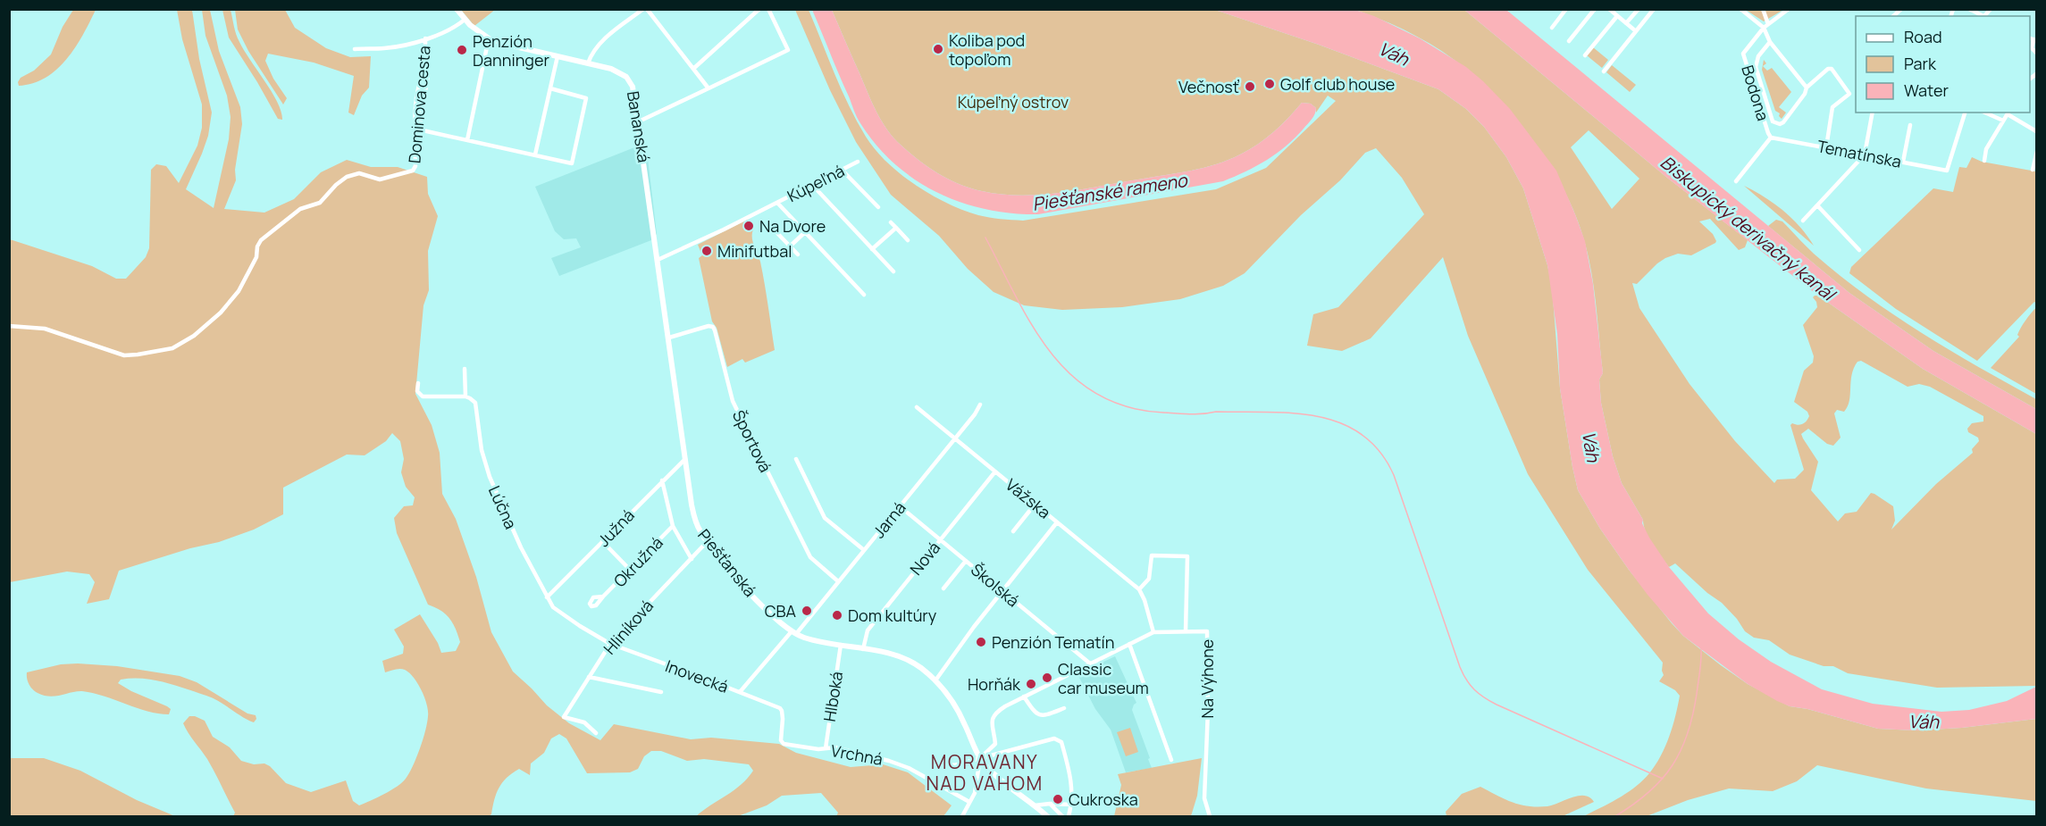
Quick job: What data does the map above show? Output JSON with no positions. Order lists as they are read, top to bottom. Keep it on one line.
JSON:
{"streets":{"main road":["Bananská","Piešťanská"],"street":["Bodona","Dominova cesta","Tematínska","Kúpeľná","Športová","Vážska","Lúčna","Jarná","Južná","Nová","Okružná","Školská","Hliníková","Inovecká","Na Výhone","Hlboká","Vrchná"]},"crossings":[["Bodona","Tematínska"],["Bananská","Piešťanská"],["Kúpeľná","Piešťanská"],["Športová","Jarná"],["Športová","Piešťanská"],["Vážska","Jarná"],["Vážska","Nová"],["Lúčna","Južná"],["Lúčna","Hliníková"],["Lúčna","Inovecká"],["Jarná","Piešťanská"],["Jarná","Školská"],["Jarná","Inovecká"],["Južná","Piešťanská"],["Nová","Piešťanská"],["Nová","Školská"],["Piešťanská","Hliníková"],["Piešťanská","Inovecká"],["Piešťanská","Na Výhone"],["Piešťanská","Hlboká"],["Školská","Na Výhone"],["Hliníková","Inovecká"],["Inovecká","Vrchná"],["Hlboká","Vrchná"]],"districts":["MORAVANY NAD VÁHOM"],"water":["Váh","Piešťanské rameno","Biskupický derivačný kanál"],"parks":["Kúpeľný ostrov"],"places":["Koliba pod topoľom","Penzión Danninger","Golf club house","Večnosť","Na Dvore","Minifutbal","CBA","Dom kultúry","Penzión Tematín","Classic car museum","Horňák","Cukroska"],"legend":["Road","Park","Water"]}
